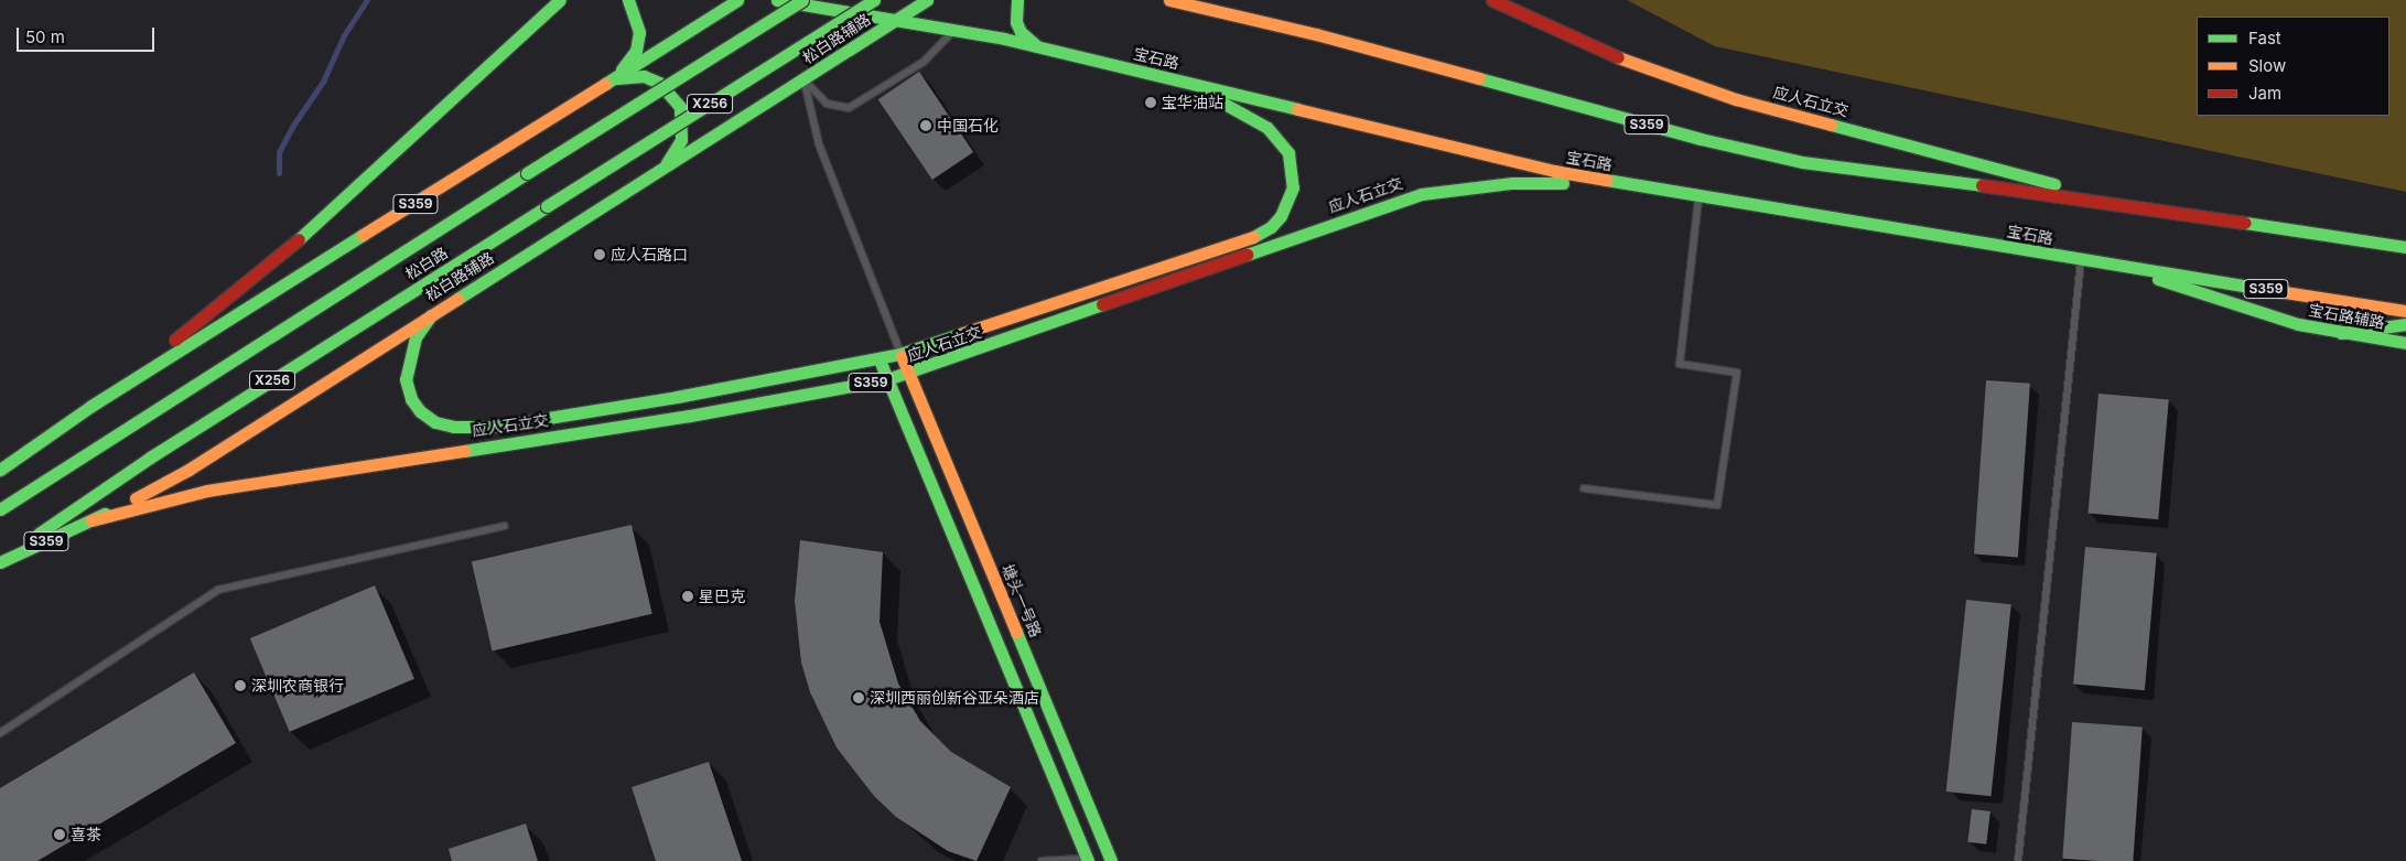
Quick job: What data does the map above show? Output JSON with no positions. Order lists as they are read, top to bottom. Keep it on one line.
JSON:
{"streets":{"main road":["松白路辅路","宝石路","应人石立交","X256","S359","松白路","宝石路辅路","塘头一号路"]},"crossings":[["松白路辅路","宝石路"],["松白路辅路","应人石立交"],["松白路辅路","松白路"],["宝石路","应人石立交"],["宝石路","宝石路辅路"],["应人石立交","S359"],["应人石立交","塘头一号路"]],"places":["宝华油站","中国石化","应人石路口","星巴克","深圳农商银行","深圳西丽创新谷亚朵酒店","喜茶"],"legend":["Fast","Slow","Jam"],"scale_bar":"50 m"}
